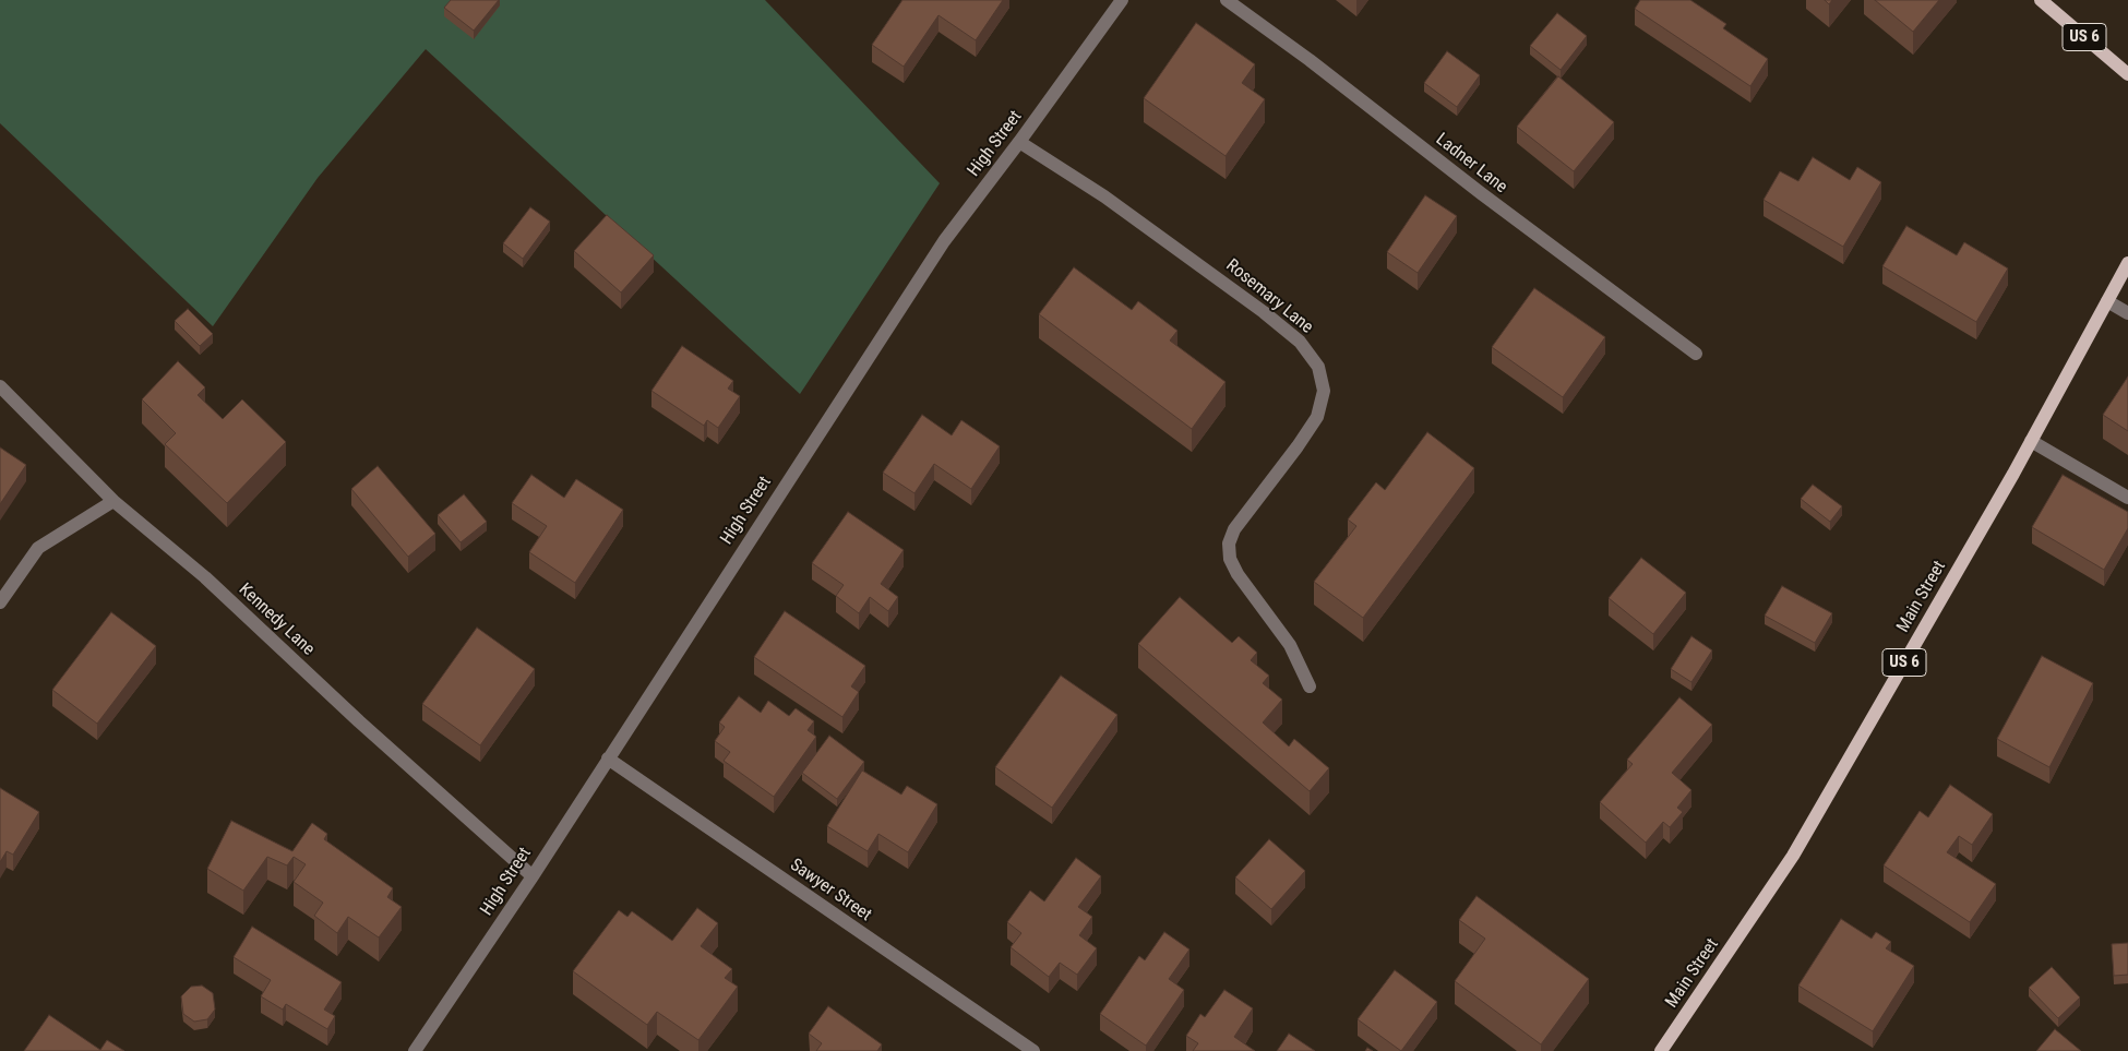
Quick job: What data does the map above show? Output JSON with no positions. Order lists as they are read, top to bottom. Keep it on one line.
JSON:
{"streets":{"main road":["US 6","Main Street"],"street":["High Street","Ladner Lane","Rosemary Lane","Kennedy Lane","Sawyer Street"]},"crossings":[["High Street","Rosemary Lane"],["High Street","Kennedy Lane"],["High Street","Sawyer Street"]]}
